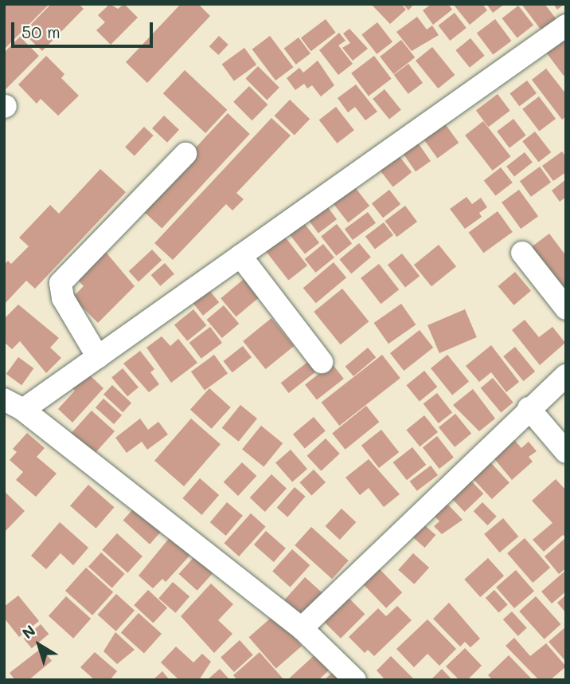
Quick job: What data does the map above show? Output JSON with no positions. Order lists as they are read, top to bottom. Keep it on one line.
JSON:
{"scale_bar":"50 m","north":"top left"}
